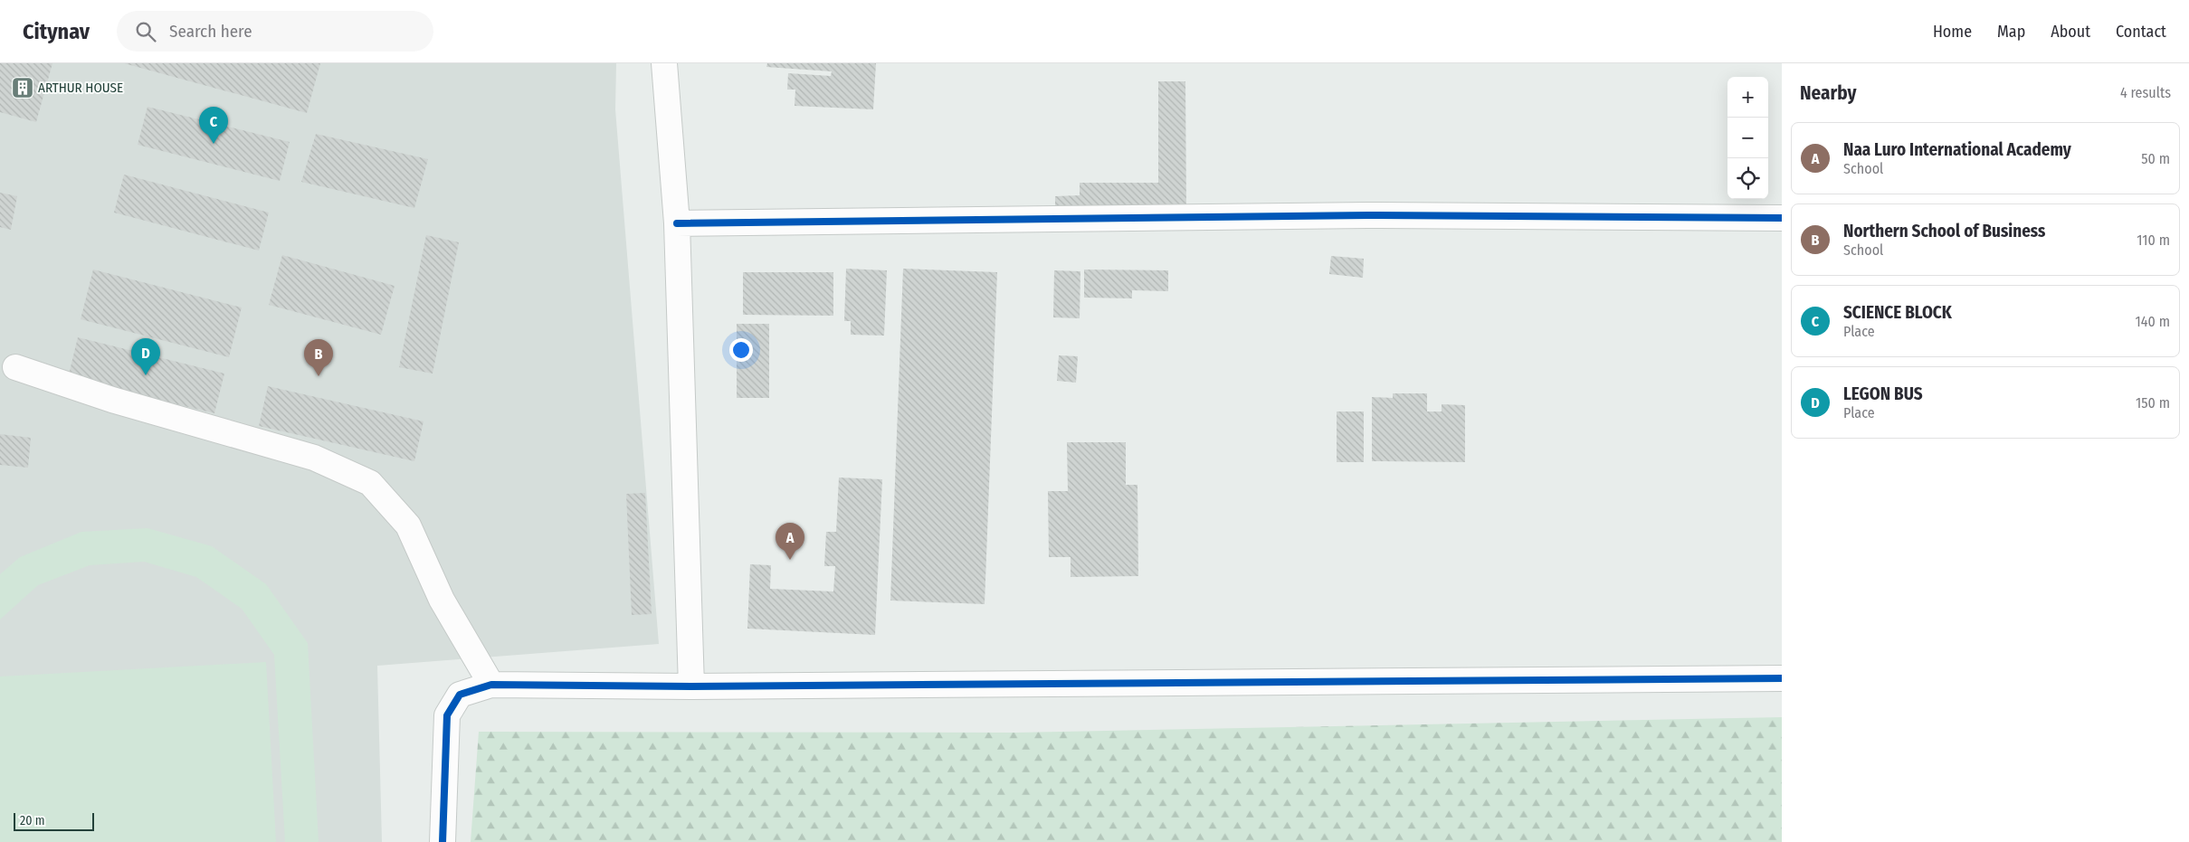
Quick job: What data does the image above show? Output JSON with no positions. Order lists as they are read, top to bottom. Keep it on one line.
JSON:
{"places":{"building":["ARTHUR HOUSE"]},"scale_bar":"20 m","page":{"header":"Citynav","search":"Search here","nav":["Home","Map","About","Contact"],"heading":["Nearby","4 results"],"map_buttons":["+","−"],"pins":["C","D","B","A"],"list":[{"mark":"A","name":"Naa Luro International Academy","note":"School","value":"50 m"},{"mark":"B","name":"Northern School of Business","note":"School","value":"110 m"},{"mark":"C","name":"SCIENCE BLOCK","note":"Place","value":"140 m"},{"mark":"D","name":"LEGON BUS","note":"Place","value":"150 m"}],"scale":"20 m"}}
